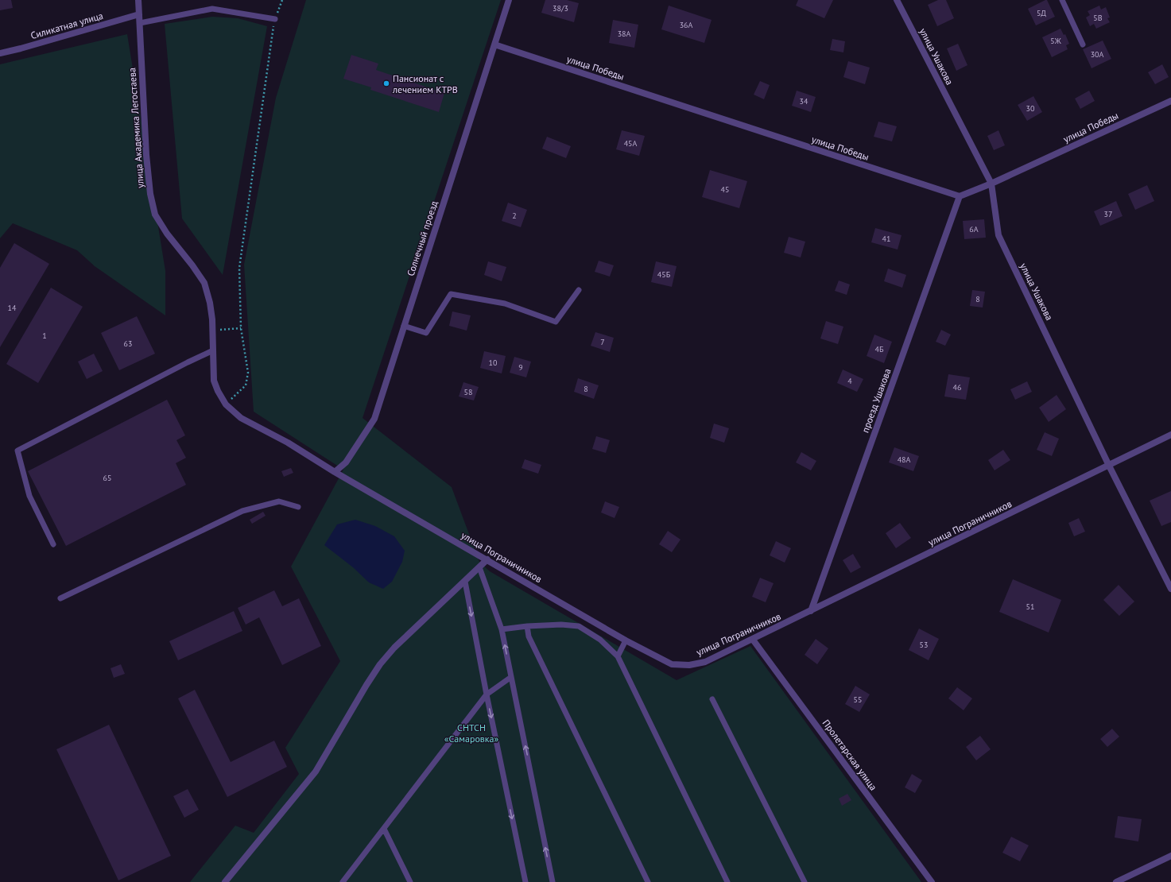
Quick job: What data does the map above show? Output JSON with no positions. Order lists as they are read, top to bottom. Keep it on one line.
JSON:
{"streets":{"street":["Силикатная улица","улица Ушакова","улица Победы","улица Академика Легостаева","Солнечный проезд","проезд Ушакова","улица Пограничников","Пролетарская улица"]},"crossings":[["Силикатная улица","улица Академика Легостаева"],["улица Ушакова","улица Победы"],["улица Ушакова","улица Пограничников"],["улица Победы","Солнечный проезд"],["улица Победы","проезд Ушакова"],["улица Академика Легостаева","улица Пограничников"],["Солнечный проезд","улица Пограничников"],["проезд Ушакова","улица Пограничников"],["улица Пограничников","Пролетарская улица"]],"parks":["СНТСН «Самаровка»"],"places":["Пансионат с лечением КТРВ"],"house_numbers":["38/3","5Д","5В","36А","38А","5Ж","30А","34","30","45А","45","37","2","6А","41","45Б","8","14","1","7","63","4Б","10","9","4","46","8","58","48А","65","51","53","55"]}
